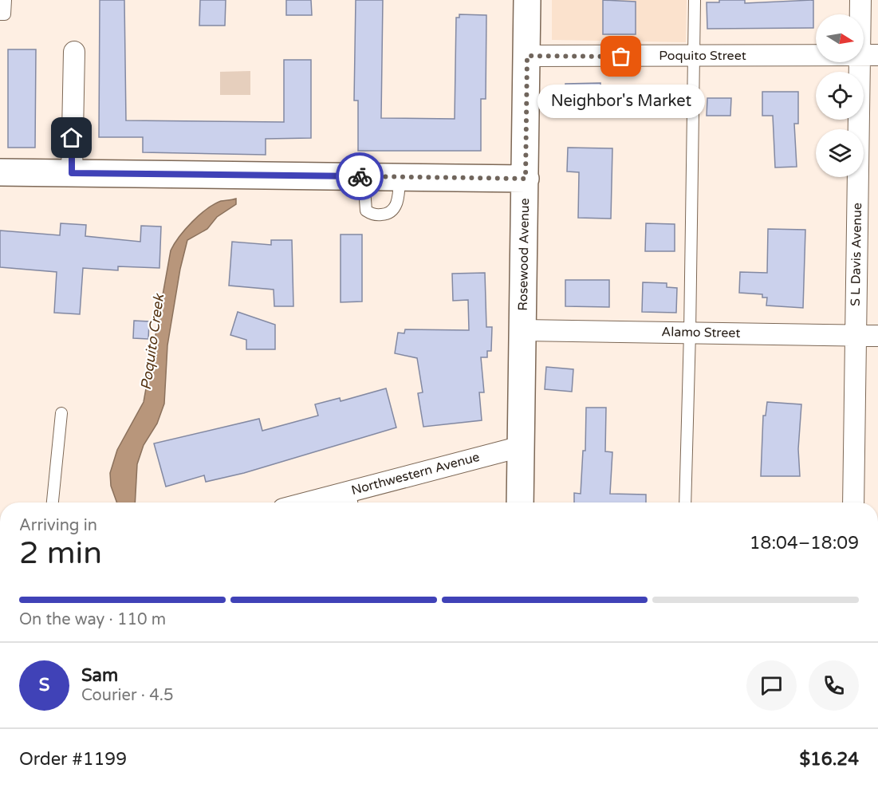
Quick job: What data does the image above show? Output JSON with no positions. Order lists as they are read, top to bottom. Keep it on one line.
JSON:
{"streets":{"street":["Poquito Street","Rosewood Avenue","S L Davis Avenue","Alamo Street","Northwestern Avenue"]},"crossings":[["Poquito Street","Rosewood Avenue"],["Poquito Street","S L Davis Avenue"],["Rosewood Avenue","Alamo Street"],["Rosewood Avenue","Northwestern Avenue"],["S L Davis Avenue","Alamo Street"]],"water":["Poquito Creek"],"places":["Neighbor's Market"],"north":"right","page":{"bubble":"Neighbor's Market","heading":["2 min","Arriving in","18:04–18:09"],"panel":["Sam","Courier · 4.5","Order #1199","$16.24"],"bar":"On the way · 110 m","round":"S"}}
